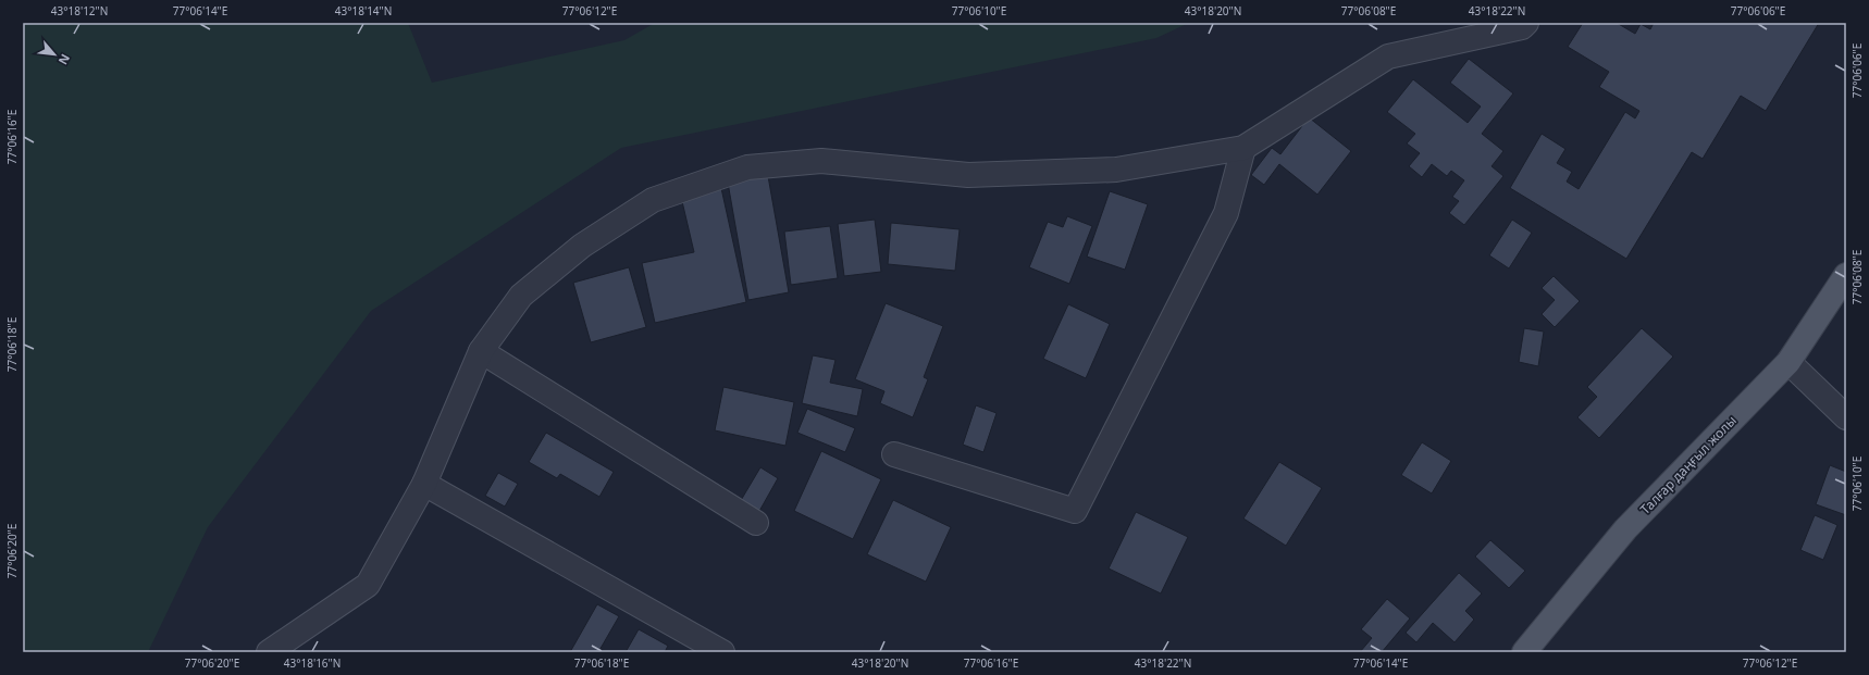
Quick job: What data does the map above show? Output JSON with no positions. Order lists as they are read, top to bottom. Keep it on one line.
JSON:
{"streets":{"main road":["Талғар даңғыл жолы"]},"north":"bottom right","coordinates":["43°18'12\"N","77°06'14\"E","43°18'14\"N","77°06'12\"E","77°06'10\"E","43°18'20\"N","77°06'08\"E","43°18'22\"N","77°06'06\"E","77°06'16\"E","77°06'18\"E","77°06'20\"E","43°18'16\"N"]}
